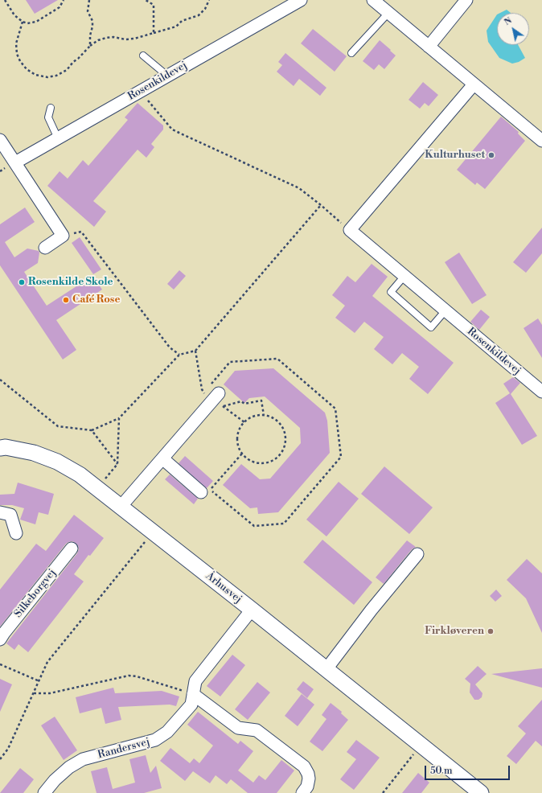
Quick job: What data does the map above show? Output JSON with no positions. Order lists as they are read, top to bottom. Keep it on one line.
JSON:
{"streets":{"street":["Rosenkildevej","Århusvej","Silkeborgvej","Randersvej"]},"crossings":[["Århusvej","Randersvej"]],"places":["Kulturhuset","Rosenkilde Skole","Café Rose","Firkløveren"],"scale_bar":"50 m","north":"top left"}
